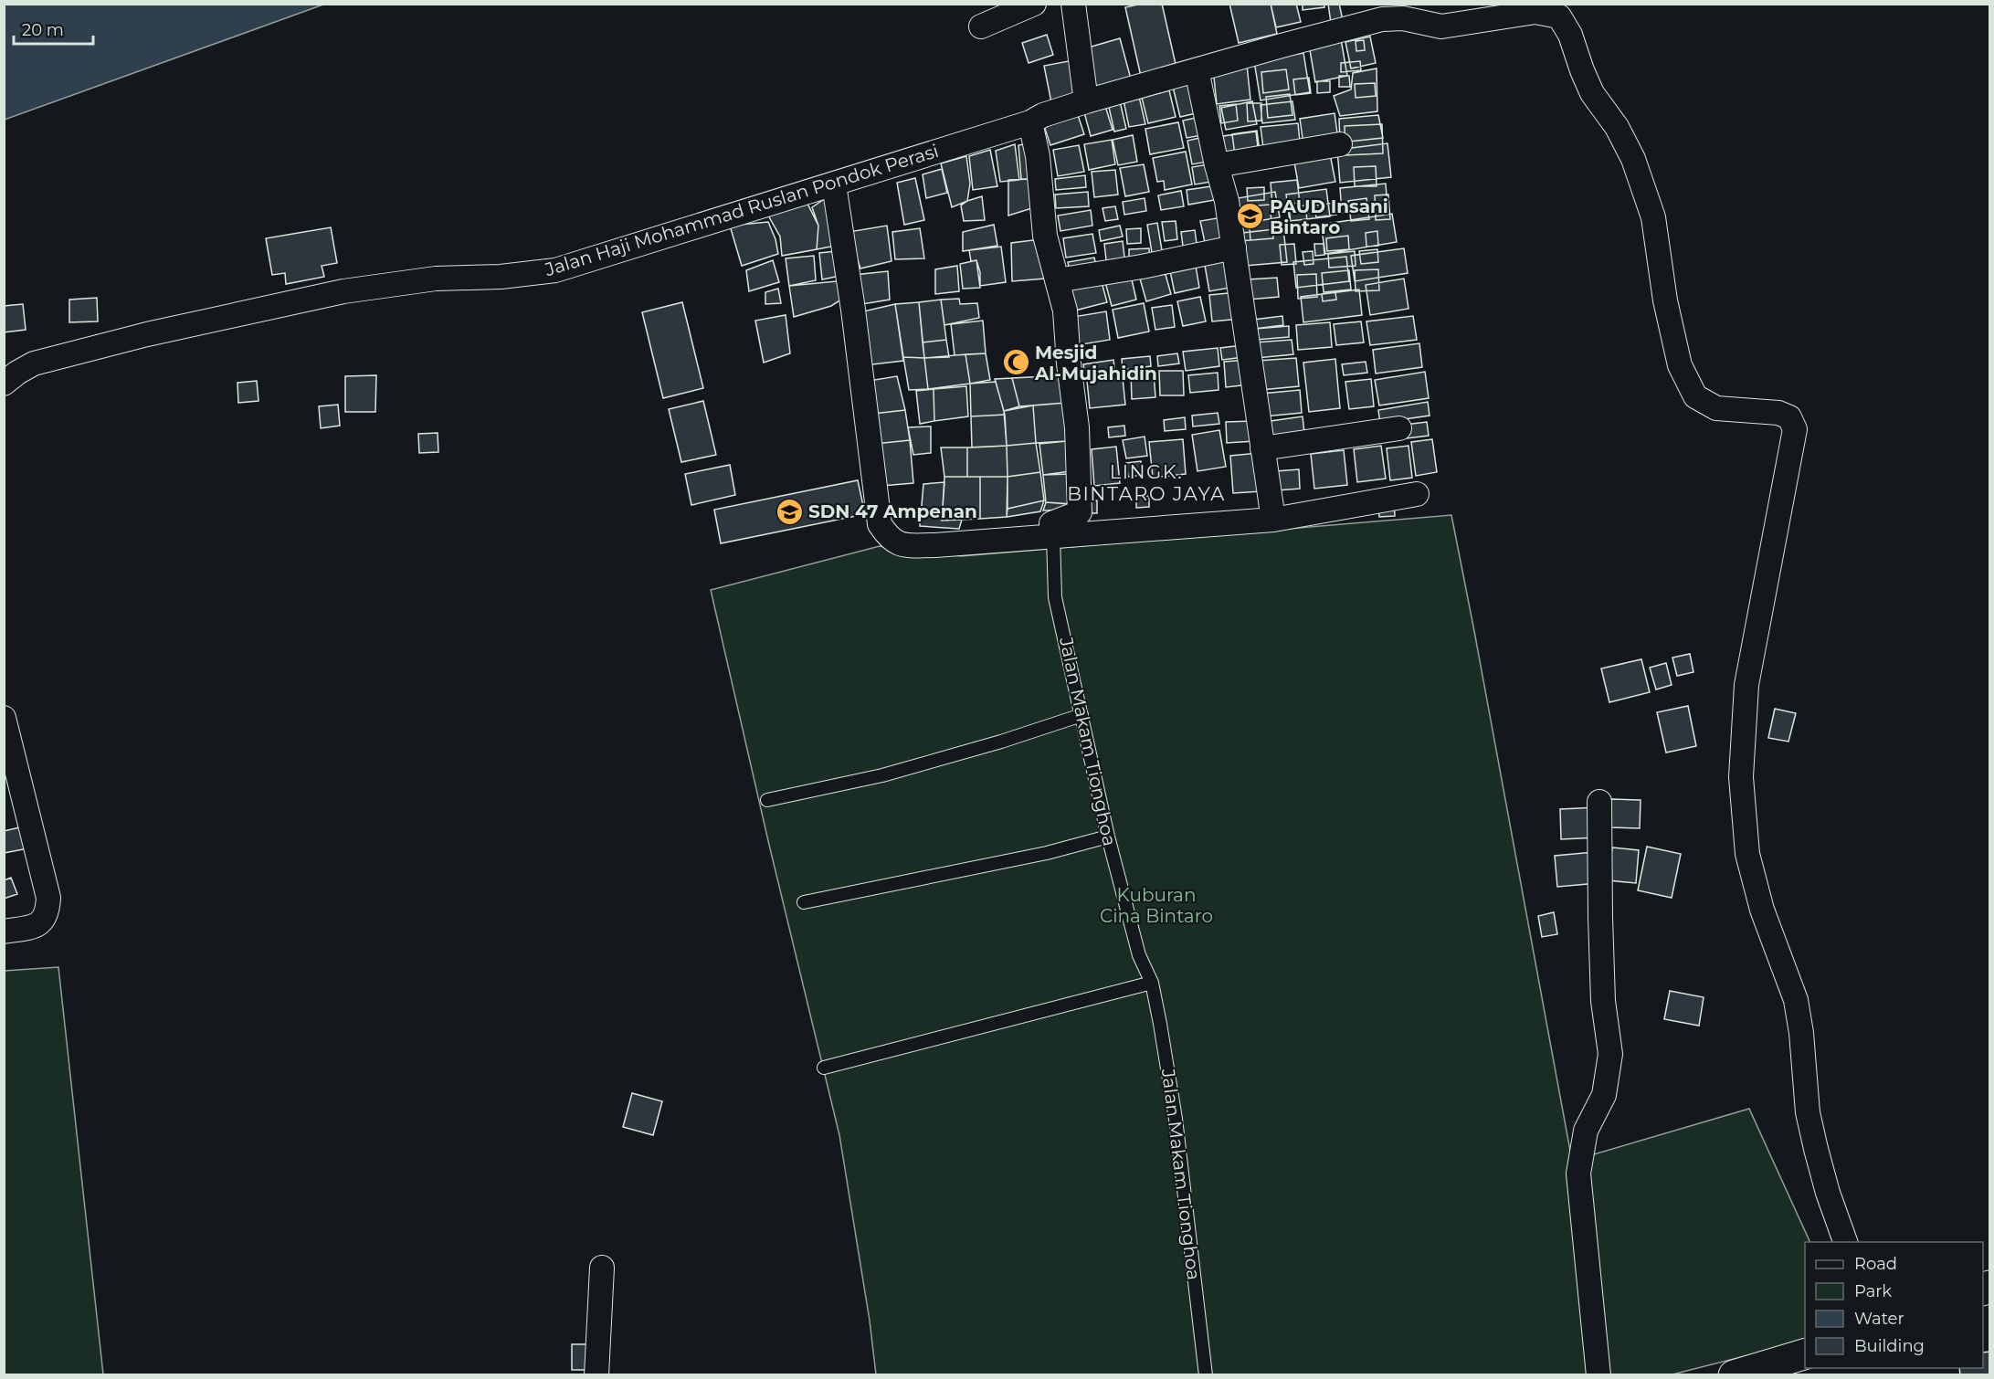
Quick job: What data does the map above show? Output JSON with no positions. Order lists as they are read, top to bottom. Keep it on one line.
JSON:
{"streets":{"street":["Jalan Haji Mohammad Ruslan Pondok Perasi"],"lane":["Jalan Makam Tionghoa"]},"districts":["LINGK. BINTARO JAYA"],"parks":["Kuburan Cina Bintaro"],"places":{"school or university":["PAUD Insani Bintaro","SDN 47 Ampenan"],"mosque":["Mesjid Al-Mujahidin"]},"legend":["Road","Park","Water","Building"],"scale_bar":"20 m"}
